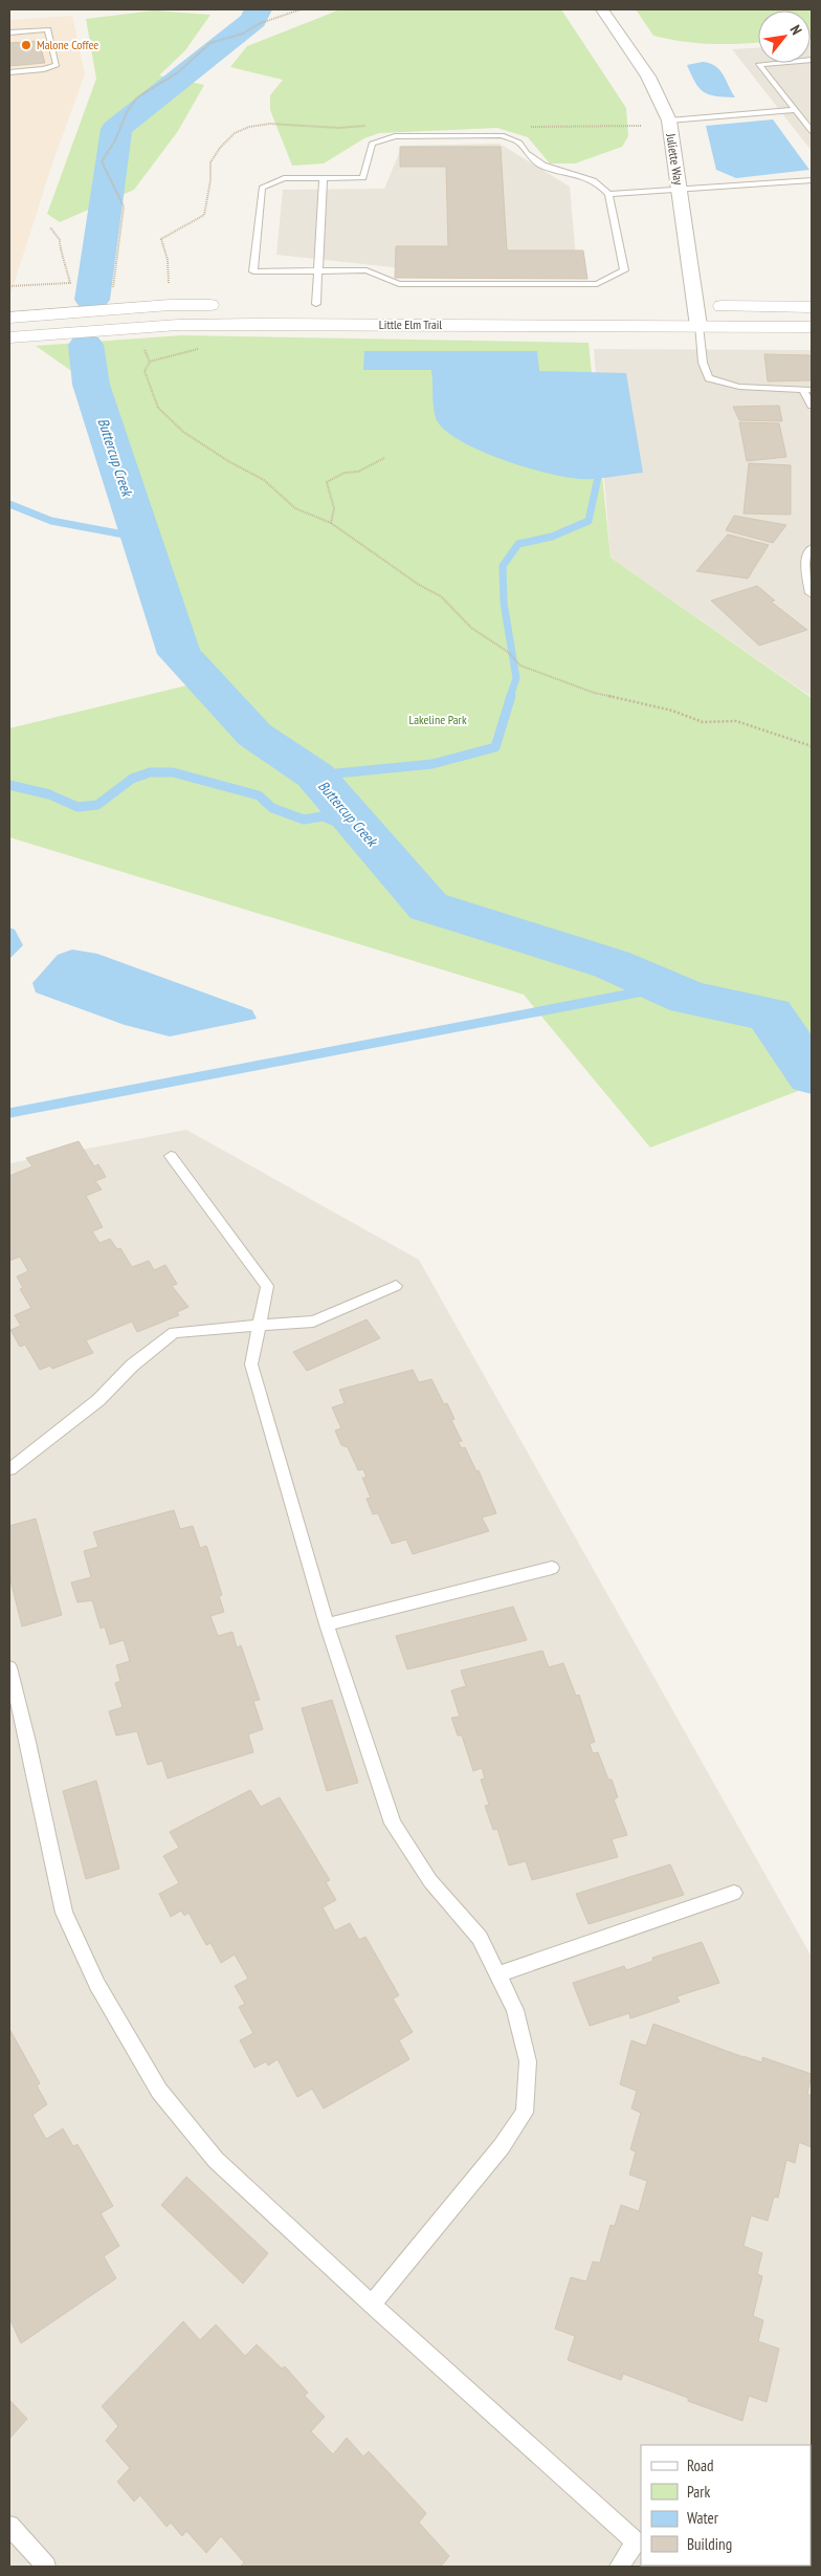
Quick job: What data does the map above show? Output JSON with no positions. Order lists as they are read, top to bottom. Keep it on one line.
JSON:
{"streets":{"street":["Juliette Way","Little Elm Trail"]},"crossings":[["Juliette Way","Little Elm Trail"]],"water":["Buttercup Creek"],"parks":["Lakeline Park"],"places":["Malone Coffee"],"legend":["Road","Park","Water","Building"],"north":"top right"}
